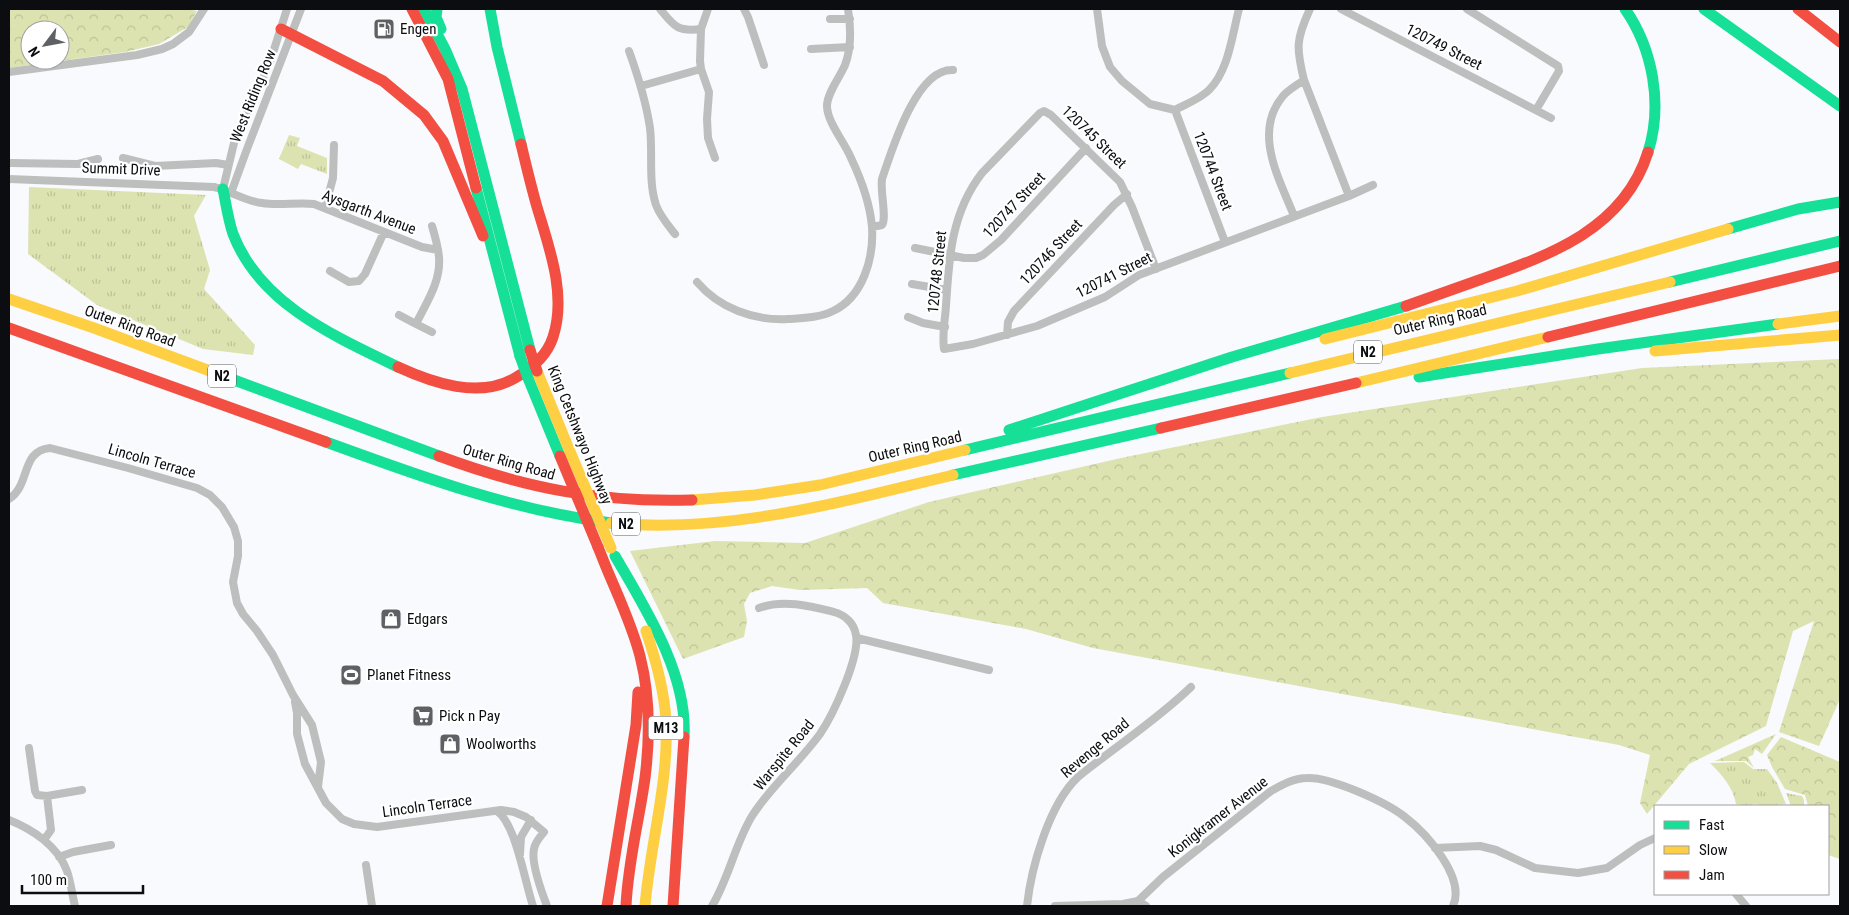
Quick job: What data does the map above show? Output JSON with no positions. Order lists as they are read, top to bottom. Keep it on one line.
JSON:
{"streets":{"main road":["Outer Ring Road","N2","King Cetshwayo Highway","M13"],"street":["120749 Street","West Riding Row","120745 Street","Summit Drive","120744 Street","120747 Street","Aysgarth Avenue","120746 Street","120748 Street","120741 Street","Lincoln Terrace","Revenge Road","Warspite Road","Konigkramer Avenue"]},"crossings":[["West Riding Row","Summit Drive"],["West Riding Row","Aysgarth Avenue"],["120745 Street","120747 Street"],["120745 Street","120746 Street"],["120745 Street","120748 Street"],["120745 Street","120741 Street"],["Summit Drive","Aysgarth Avenue"],["120744 Street","120741 Street"],["120747 Street","120748 Street"],["120746 Street","120741 Street"],["120748 Street","120741 Street"]],"places":{"fuel station":["Engen"],"shop":["Edgars","Woolworths"],"sports":["Planet Fitness"],"supermarket":["Pick n Pay"]},"legend":["Fast","Slow","Jam"],"scale_bar":"100 m","north":"bottom left"}
